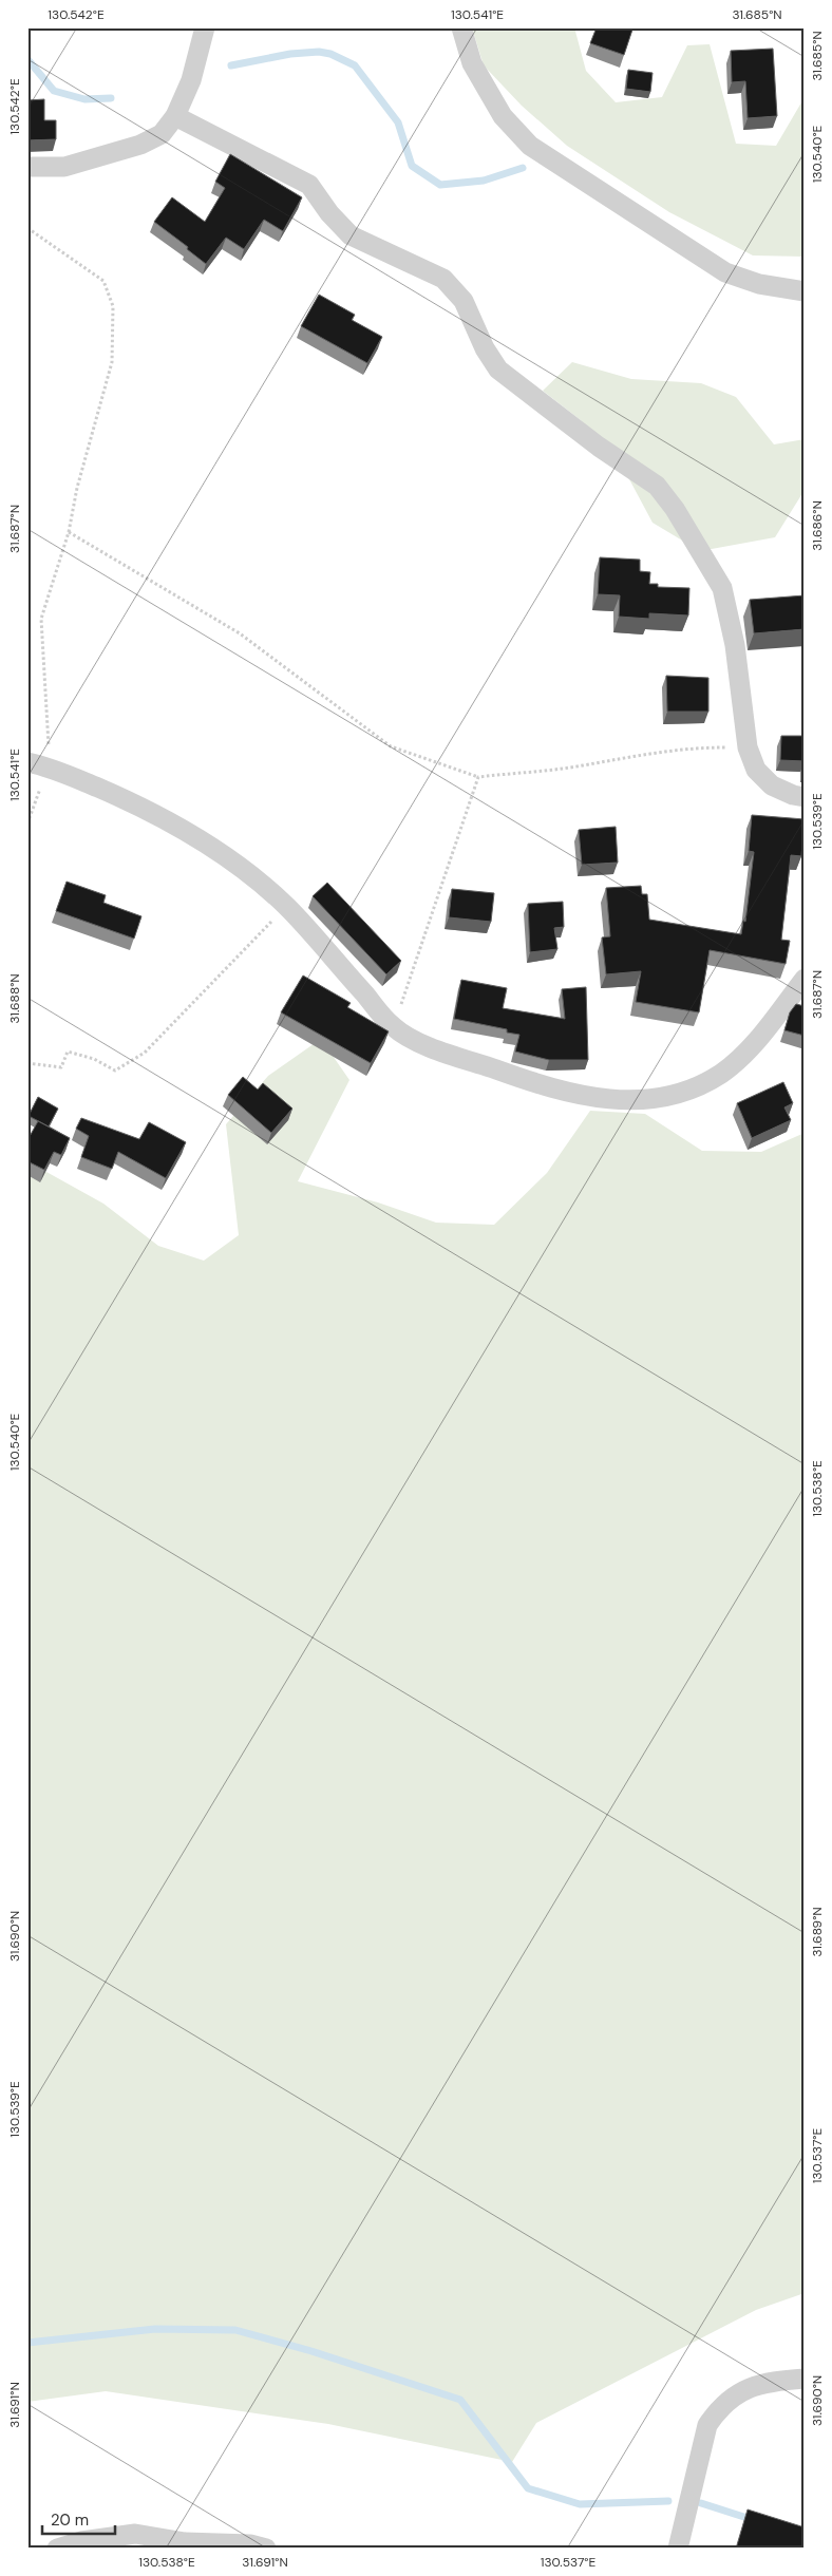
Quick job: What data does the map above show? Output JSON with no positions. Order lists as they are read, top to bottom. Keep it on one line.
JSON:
{"scale_bar":"20 m","coordinates":["130.542°E","130.541°E","31.685°N","130.540°E","31.686°N","31.687°N","130.539°E","31.688°N","130.538°E","31.689°N","31.690°N","130.537°E","31.691°N"]}
